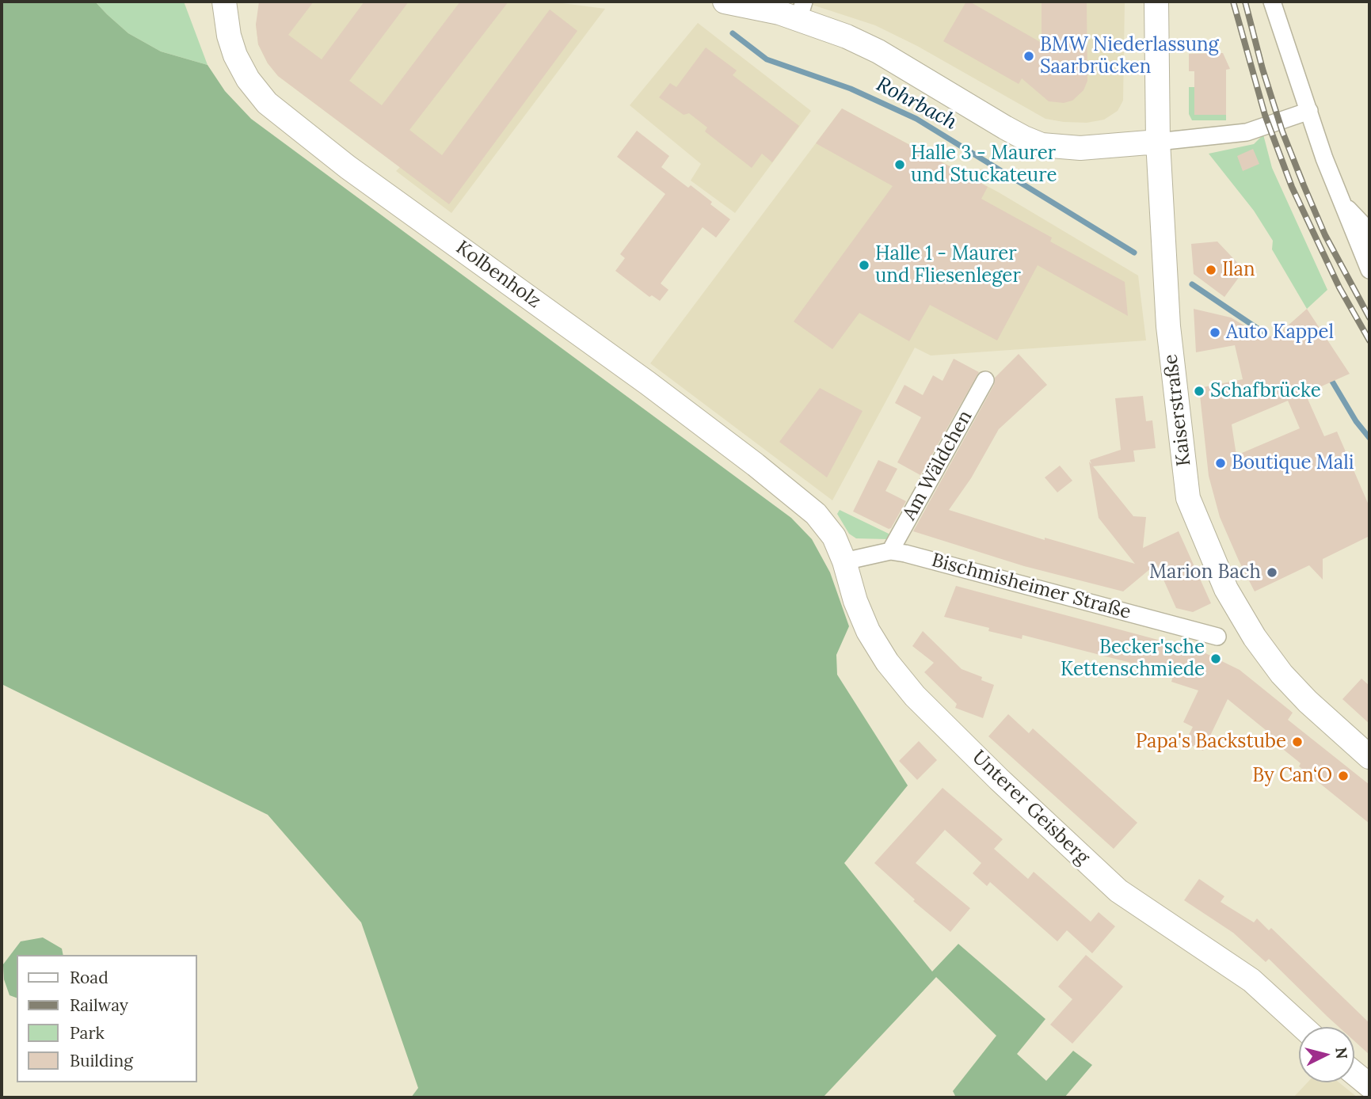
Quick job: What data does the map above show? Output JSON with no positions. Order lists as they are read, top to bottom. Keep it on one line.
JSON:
{"streets":{"street":["Kolbenholz","Kaiserstraße","Am Wäldchen","Bischmisheimer Straße","Unterer Geisberg"]},"crossings":[["Kolbenholz","Unterer Geisberg"],["Am Wäldchen","Bischmisheimer Straße"],["Bischmisheimer Straße","Unterer Geisberg"]],"water":["Rohrbach"],"places":["BMW Niederlassung Saarbrücken","Halle 3 - Maurer und Stuckateure","Halle 1 - Maurer und Fliesenleger","Ilan","Auto Kappel","Schafbrücke","Boutique Mali","Marion Bach","Becker'sche Kettenschmiede","Papa's Backstube","By Can‘O"],"legend":["Road","Railway","Park","Building"],"north":"right"}
